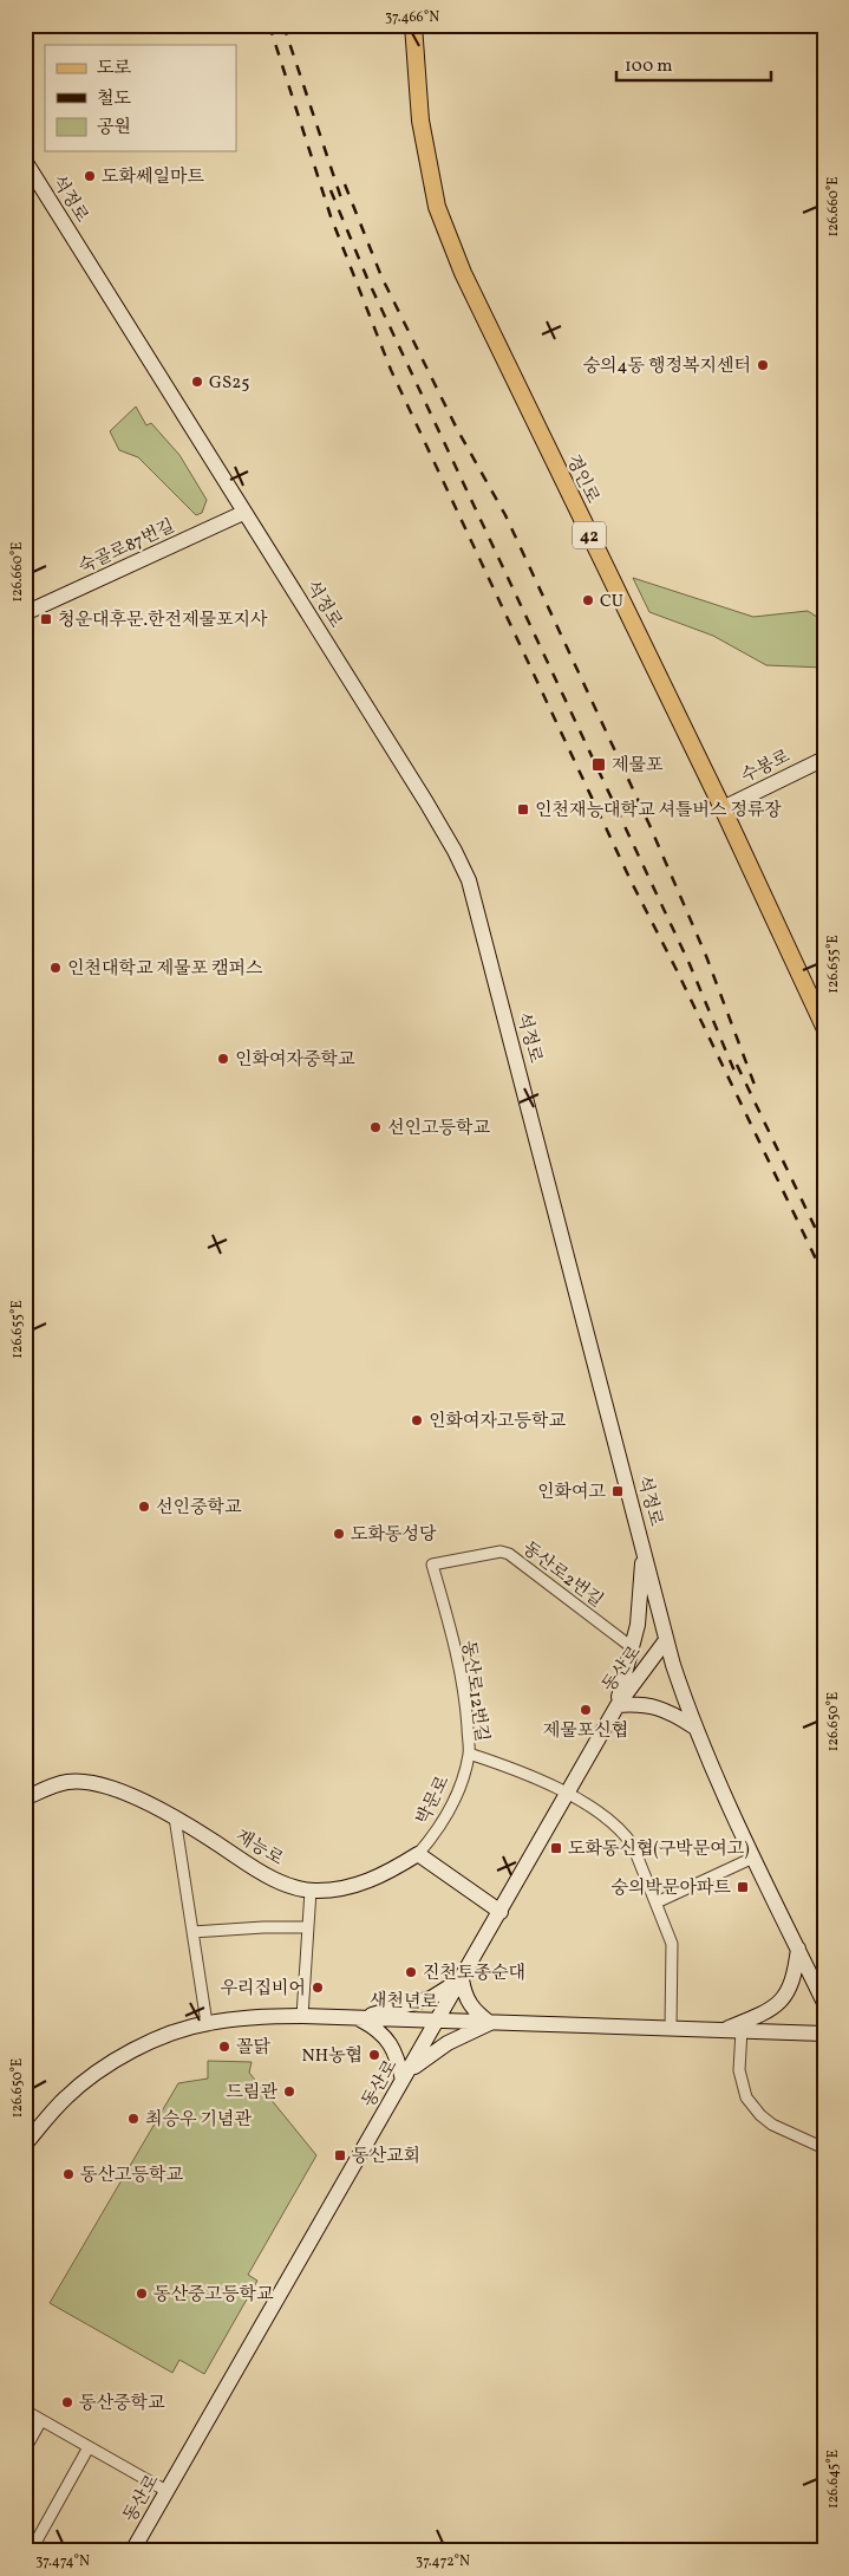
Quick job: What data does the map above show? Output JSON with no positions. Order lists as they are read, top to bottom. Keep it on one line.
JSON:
{"streets":{"main road":["석정로","경인로","42","숙골로87번길","수봉로","동산로","재능로","새천년로"],"street":["동산로2번길","동산로12번길","박문로"]},"crossings":[["석정로","숙골로87번길"],["석정로","동산로"],["경인로","수봉로"],["동산로2번길","동산로12번길"],["동산로","동산로12번길"],["동산로","새천년로"],["동산로12번길","박문로"],["동산로12번길","새천년로"],["박문로","재능로"]],"places":{"other":["도화쎄일마트","숭의4동 행정복지센터","GS25","CU","인천대학교 제물포 캠퍼스","인화여자중학교","선인고등학교","인화여자고등학교","선인중학교","도화동성당","제물포신협","진천토종순대","우리집비어","꼴닭","NH농협","드림관","최승우 기념관","동산고등학교","동산중고등학교","동산중학교"],"transit":["청운대후문.한전제물포지사","제물포","인천재능대학교 셔틀버스 정류장","인화여고","도화동신협(구박문여고)","숭의박문아파트","동산교회"]},"legend":["도로","철도","공원"],"scale_bar":"100 m","coordinates":["37.466°N","126.660°E","126.655°E","126.650°E","126.645°E","37.474°N","37.472°N"]}
